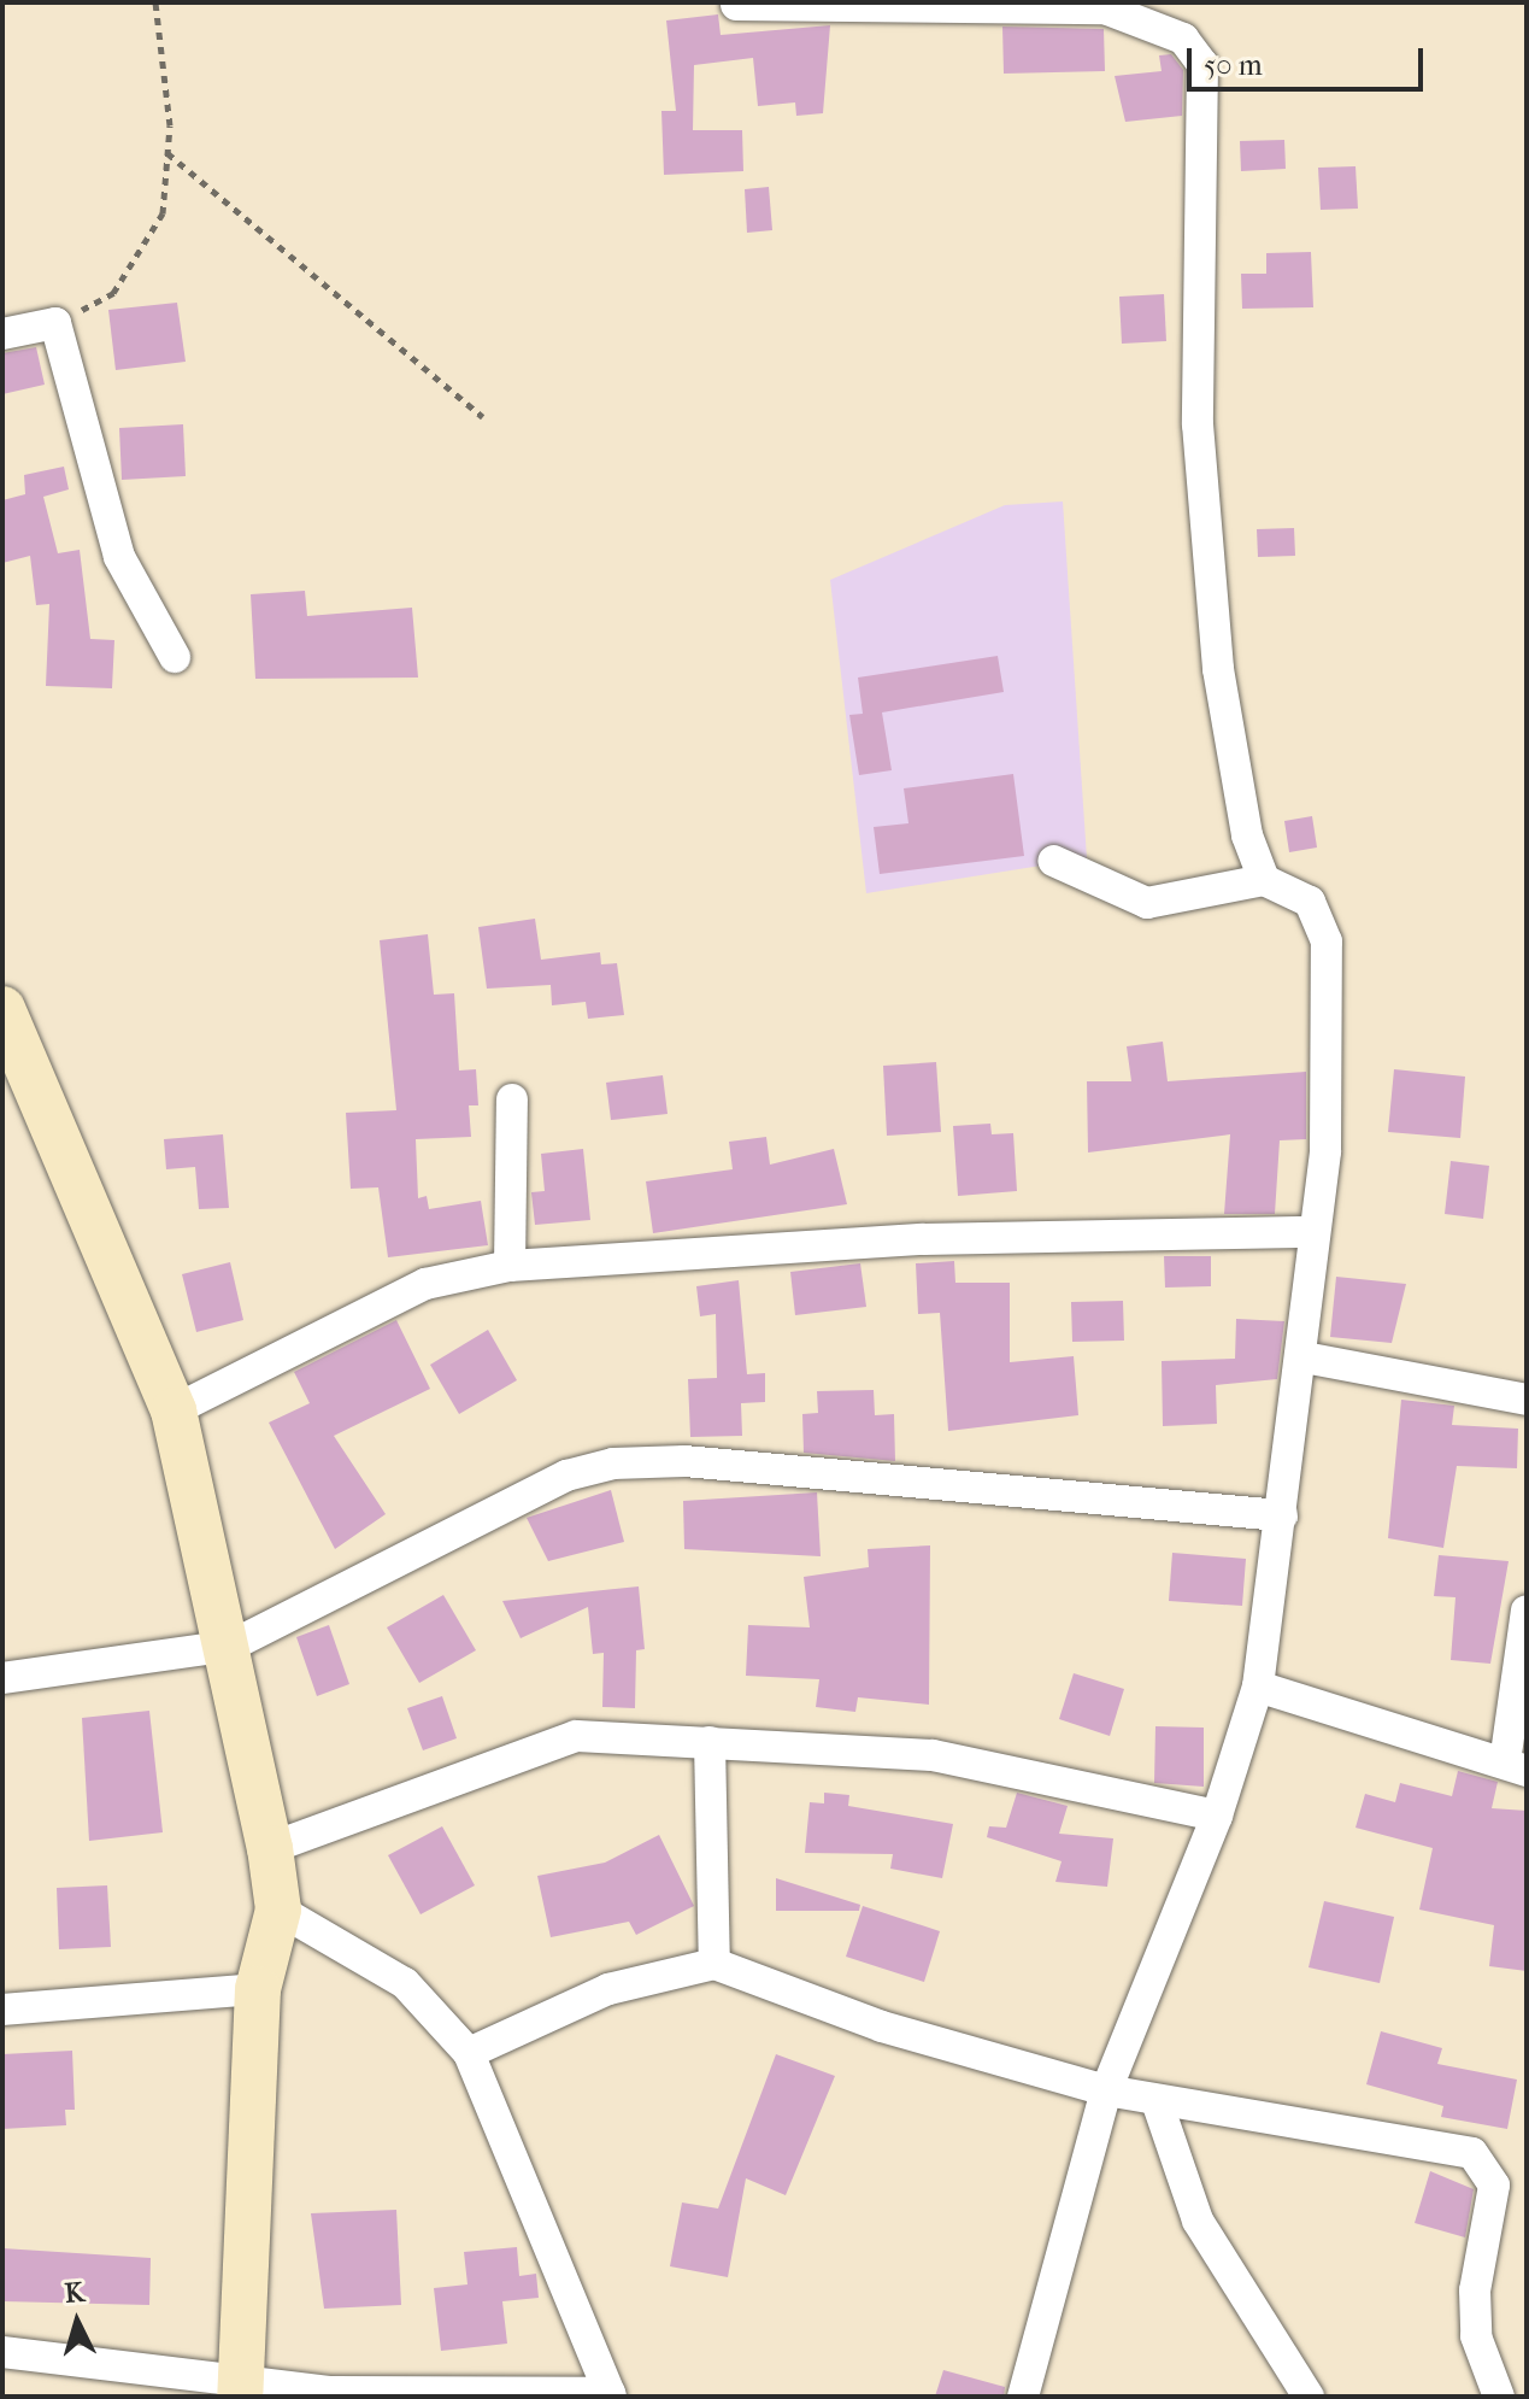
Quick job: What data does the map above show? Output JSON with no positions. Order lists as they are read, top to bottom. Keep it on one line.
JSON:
{"scale_bar":"50 m","north":"top"}
